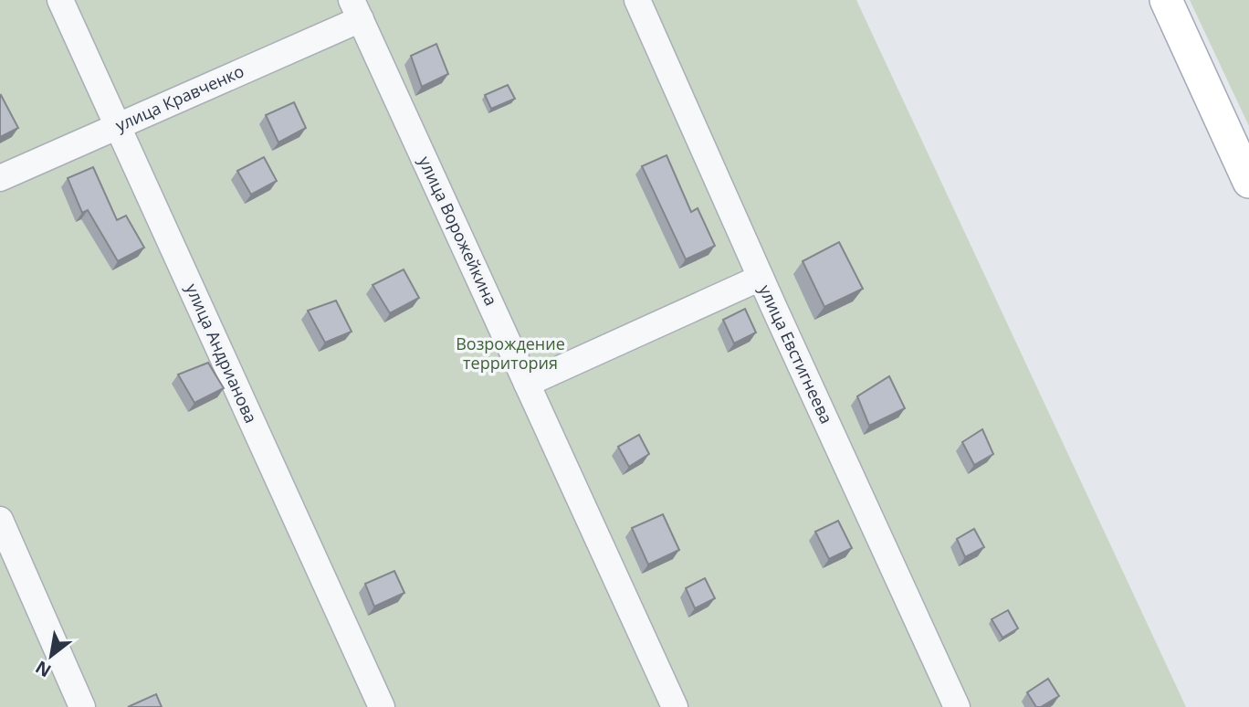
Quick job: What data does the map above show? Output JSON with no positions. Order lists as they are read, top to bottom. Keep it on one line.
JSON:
{"streets":{"street":["улица Кравченко","улица Ворожейкина","улица Андрианова","улица Евстигнеева"]},"crossings":[["улица Кравченко","улица Ворожейкина"],["улица Кравченко","улица Андрианова"]],"parks":["Возрождение территория"],"north":"bottom left"}
